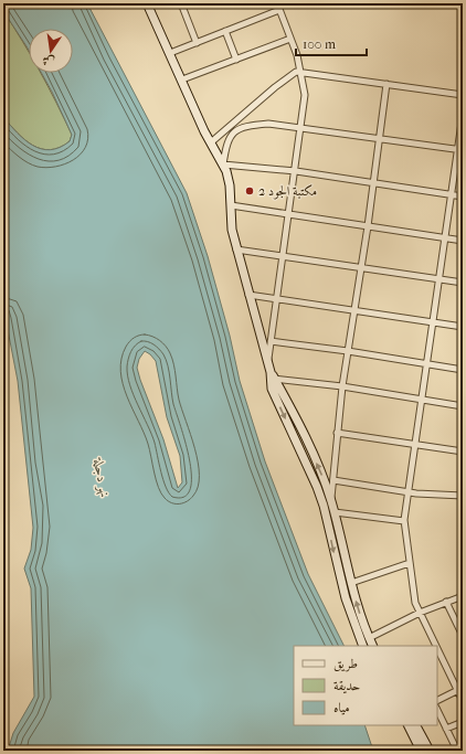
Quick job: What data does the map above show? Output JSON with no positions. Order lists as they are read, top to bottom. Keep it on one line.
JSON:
{"water":["نهر دجلة"],"places":["مكتبة الجود 2"],"legend":["طريق","حديقة","مياه"],"scale_bar":"100 m","north":"bottom"}
